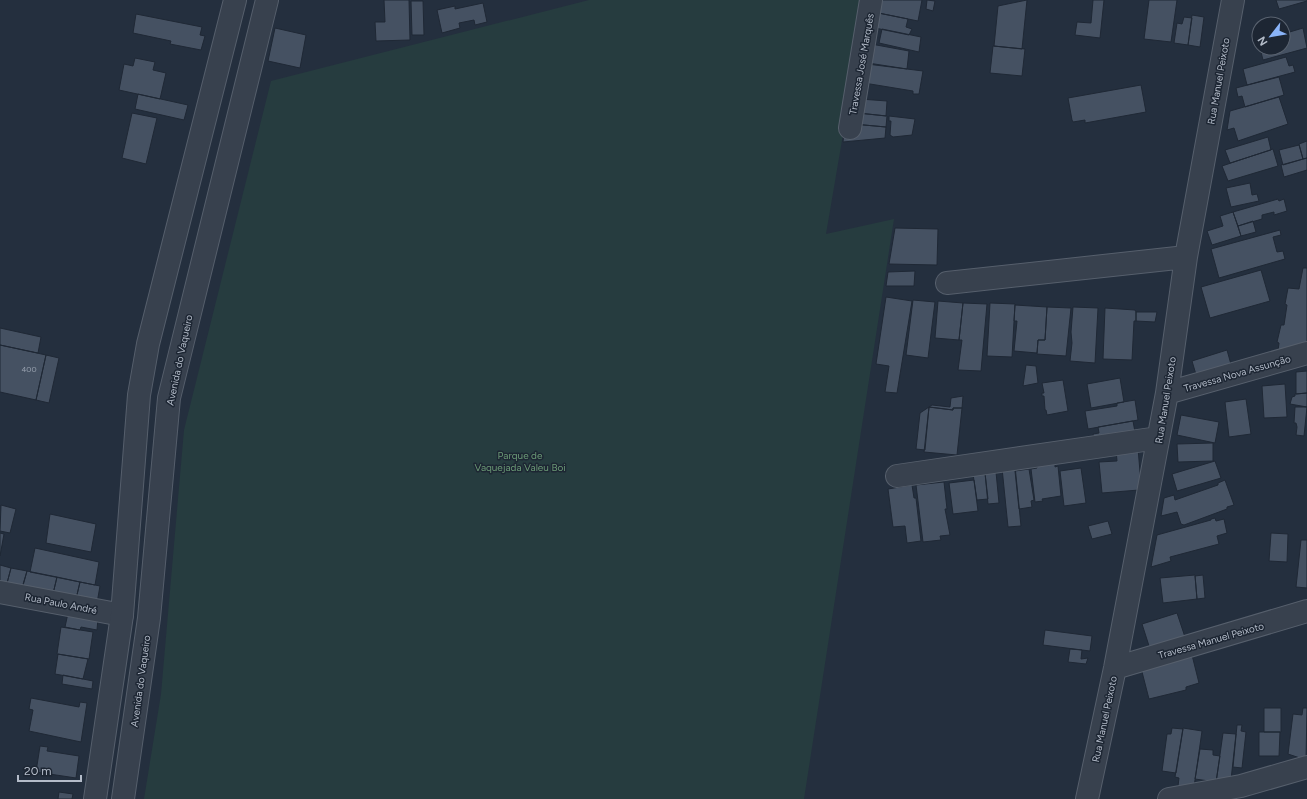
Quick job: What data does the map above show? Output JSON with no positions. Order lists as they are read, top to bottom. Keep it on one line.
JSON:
{"streets":{"street":["Travessa José Marquês","Rua Manuel Peixoto","Avenida do Vaqueiro","Travessa Nova Assunção","Rua Paulo André","Travessa Manuel Peixoto"]},"crossings":[["Rua Manuel Peixoto","Travessa Nova Assunção"],["Rua Manuel Peixoto","Travessa Manuel Peixoto"]],"parks":["Parque de Vaquejada Valeu Boi"],"house_numbers":["400"],"scale_bar":"20 m","north":"bottom left"}
